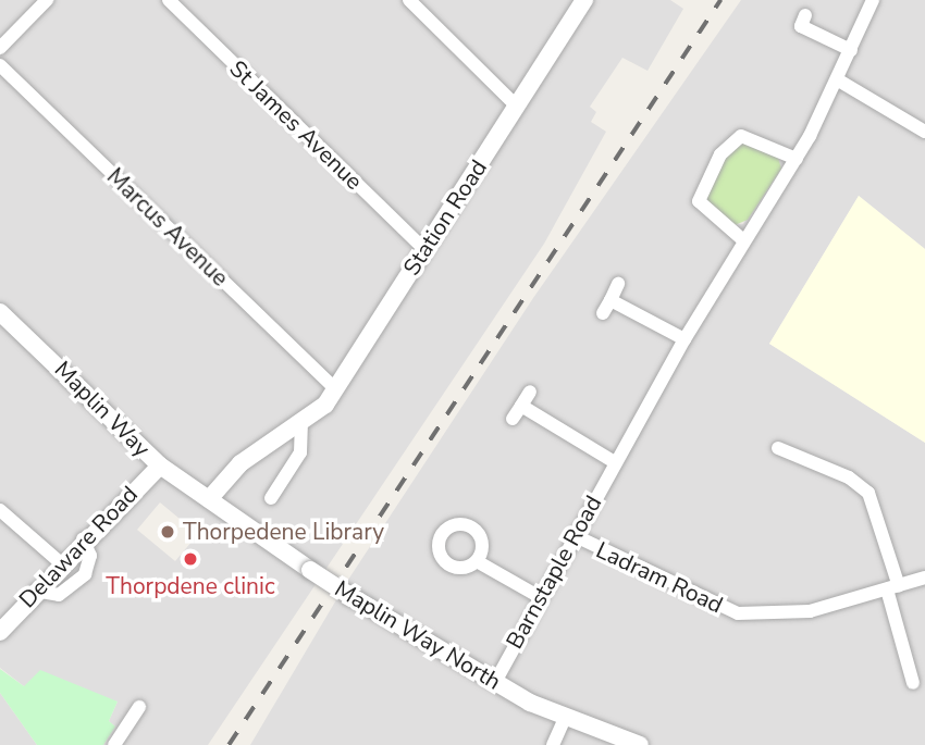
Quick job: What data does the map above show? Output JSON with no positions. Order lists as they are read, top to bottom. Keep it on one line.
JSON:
{"streets":{"street":["St James Avenue","Station Road","Marcus Avenue","Maplin Way","Delaware Road","Barnstaple Road","Ladram Road","Maplin Way North"]},"crossings":[["St James Avenue","Station Road"],["Station Road","Marcus Avenue"],["Station Road","Maplin Way"],["Station Road","Maplin Way North"],["Maplin Way","Delaware Road"],["Maplin Way","Maplin Way North"],["Barnstaple Road","Ladram Road"],["Barnstaple Road","Maplin Way North"]],"places":["Thorpedene Library","Thorpdene clinic"]}
